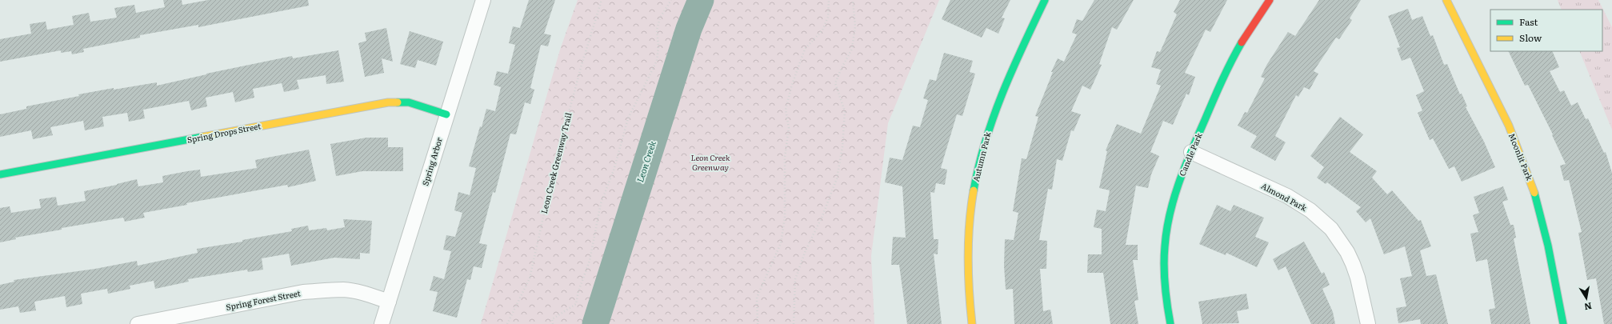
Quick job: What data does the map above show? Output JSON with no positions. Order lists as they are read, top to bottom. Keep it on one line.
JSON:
{"streets":{"street":["Spring Drops Street","Candle Park","Autumn Park","Moonlit Park","Spring Arbor","Almond Park","Spring Forest Street"],"path":["Leon Creek Greenway Trail"]},"crossings":[["Spring Drops Street","Spring Arbor"],["Candle Park","Almond Park"],["Spring Arbor","Spring Forest Street"]],"water":["Leon Creek"],"parks":["Leon Creek Greenway"],"legend":["Fast","Slow"],"north":"bottom"}
